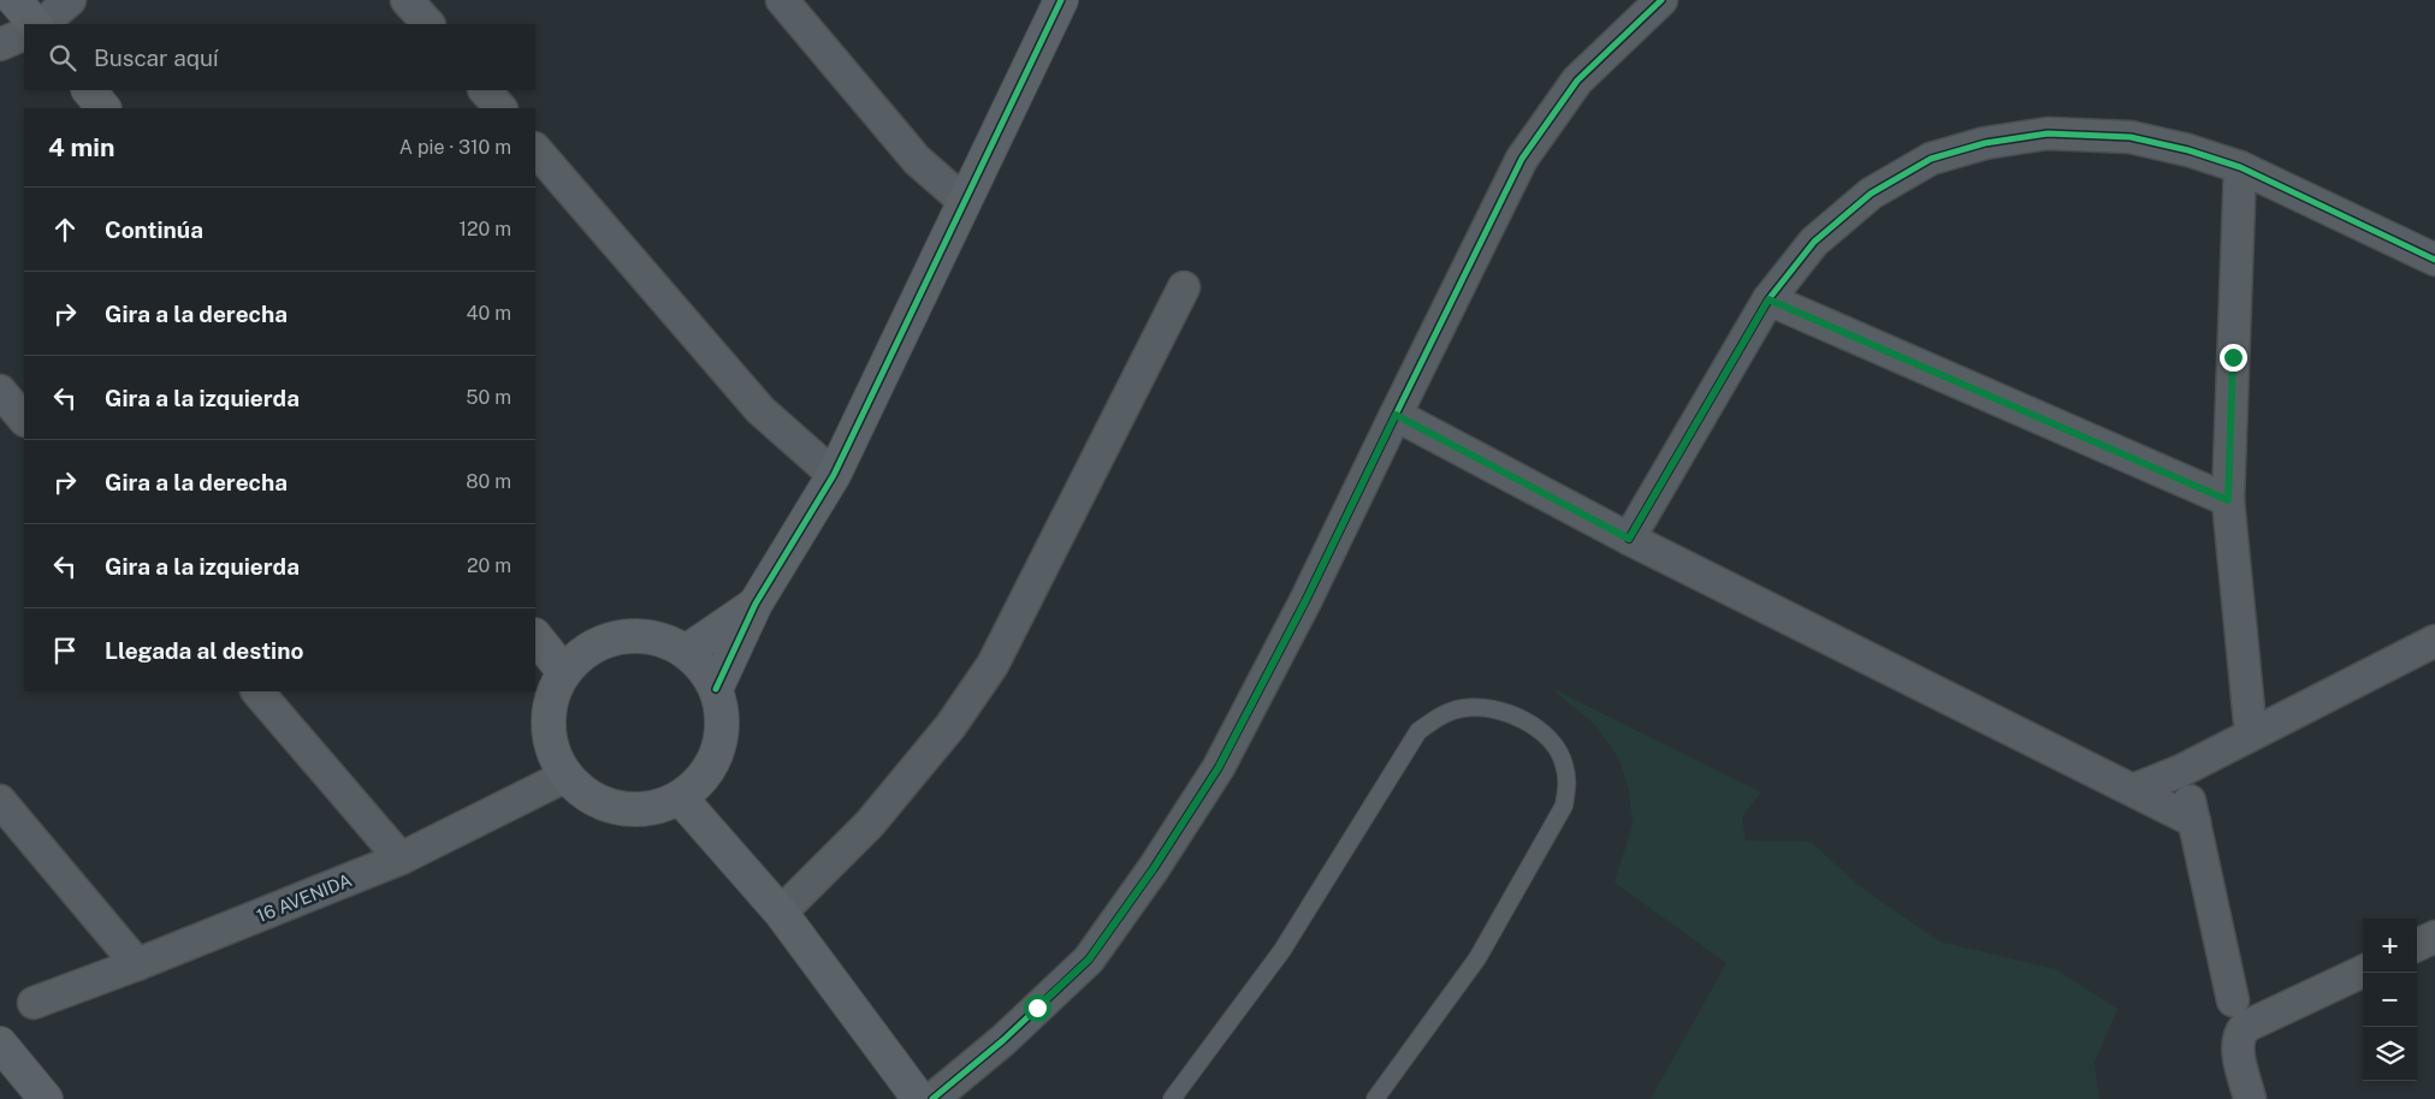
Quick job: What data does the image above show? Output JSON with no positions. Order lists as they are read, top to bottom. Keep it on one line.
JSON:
{"streets":{"street":["16 AVENIDA"]},"page":{"search":"Buscar aquí","heading":["4 min","A pie · 310 m"],"list":[["Continúa","120 m"],["Gira a la derecha","40 m"],["Gira a la izquierda","50 m"],["Gira a la derecha","80 m"],["Gira a la izquierda","20 m"],"Llegada al destino"],"map_buttons":["+","−"]}}
